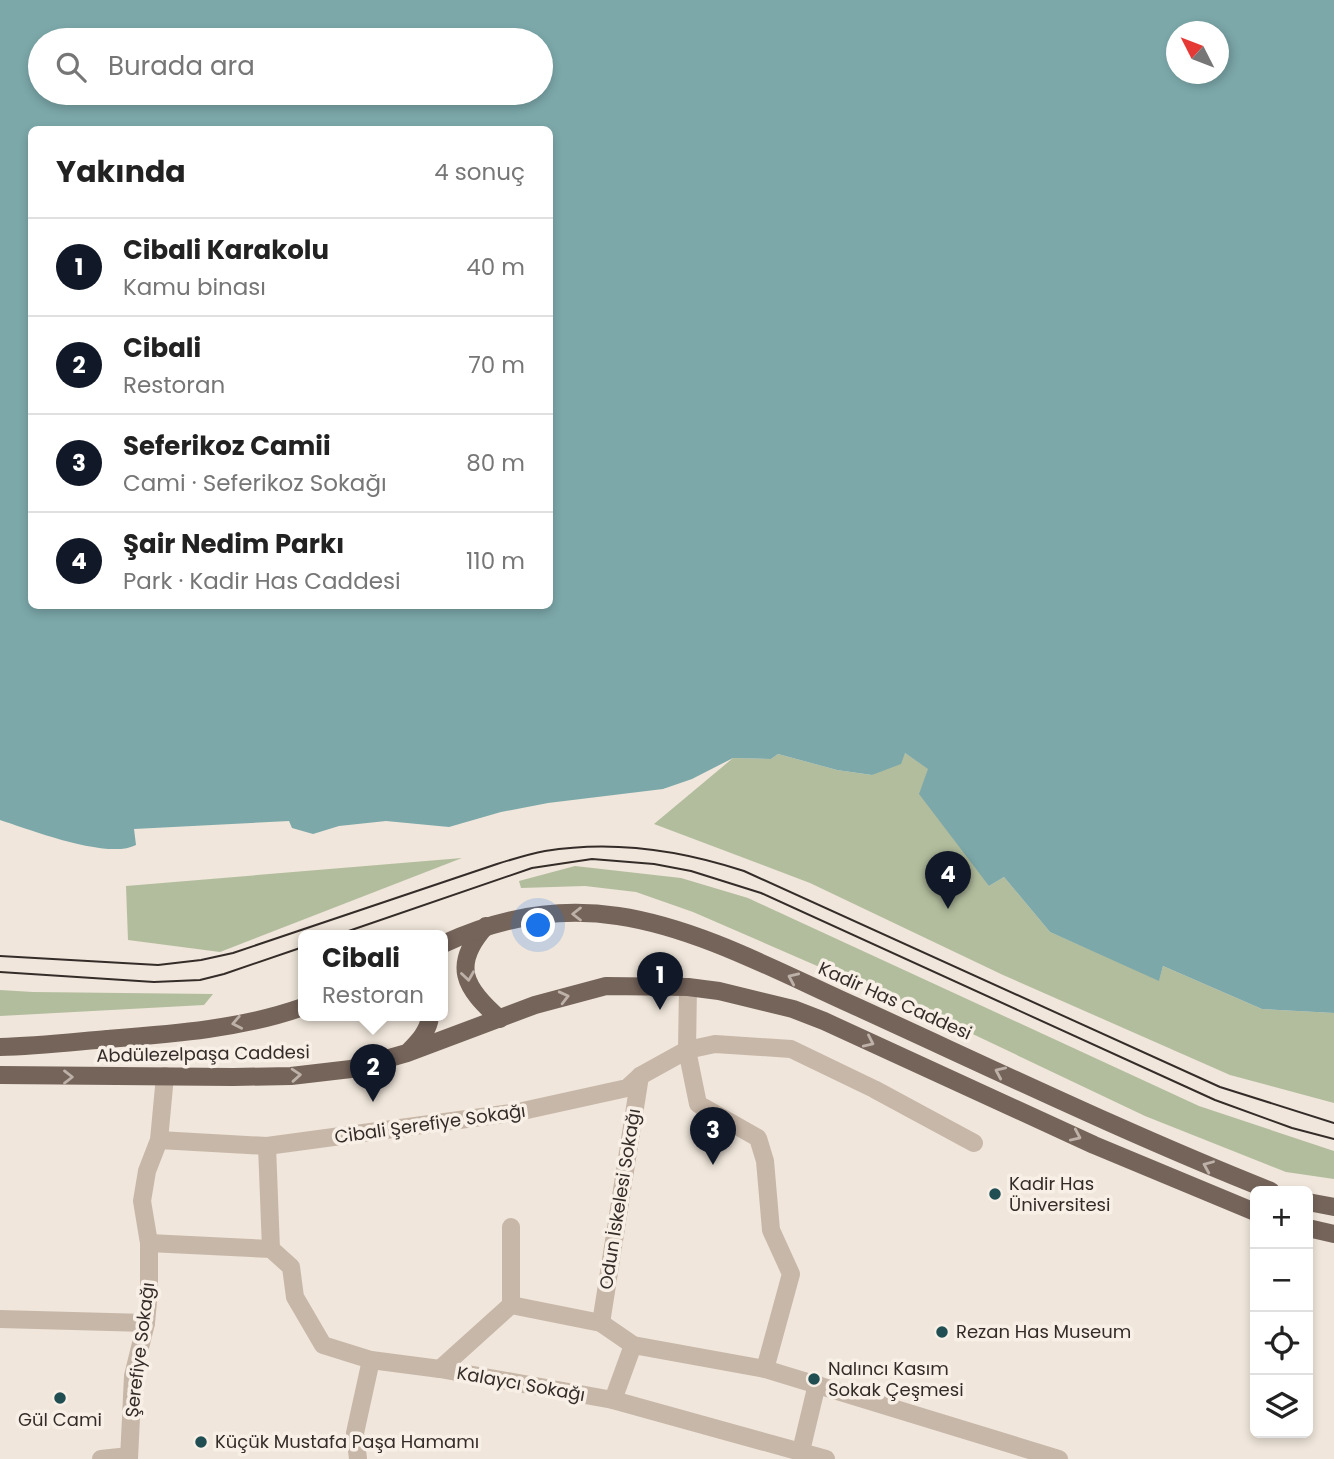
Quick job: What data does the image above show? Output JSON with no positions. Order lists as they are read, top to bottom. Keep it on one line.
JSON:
{"streets":{"main road":["Kadir Has Caddesi","Abdülezelpaşa Caddesi"],"street":["Cibali Şerefiye Sokağı","Odun İskelesi Sokağı","Şerefiye Sokağı","Kalaycı Sokağı"]},"crossings":[["Abdülezelpaşa Caddesi","Şerefiye Sokağı"],["Cibali Şerefiye Sokağı","Odun İskelesi Sokağı"],["Cibali Şerefiye Sokağı","Şerefiye Sokağı"]],"places":["Kadir Has Üniversitesi","Rezan Has Museum","Nalıncı Kasım Sokak Çeşmesi","Gül Cami","Küçük Mustafa Paşa Hamamı"],"north":"top left","page":{"search":"Burada ara","heading":["Yakında","4 sonuç"],"list":[{"mark":"1","name":"Cibali Karakolu","note":"Kamu binası","value":"40 m"},{"mark":"2","name":"Cibali","note":"Restoran","value":"70 m"},{"mark":"3","name":"Seferikoz Camii","note":"Cami · Seferikoz Sokağı","value":"80 m"},{"mark":"4","name":"Şair Nedim Parkı","note":"Park · Kadir Has Caddesi","value":"110 m"}],"pins":["4","1","2","3"],"popup":["Cibali","Restoran"],"map_buttons":["+","−"]}}
